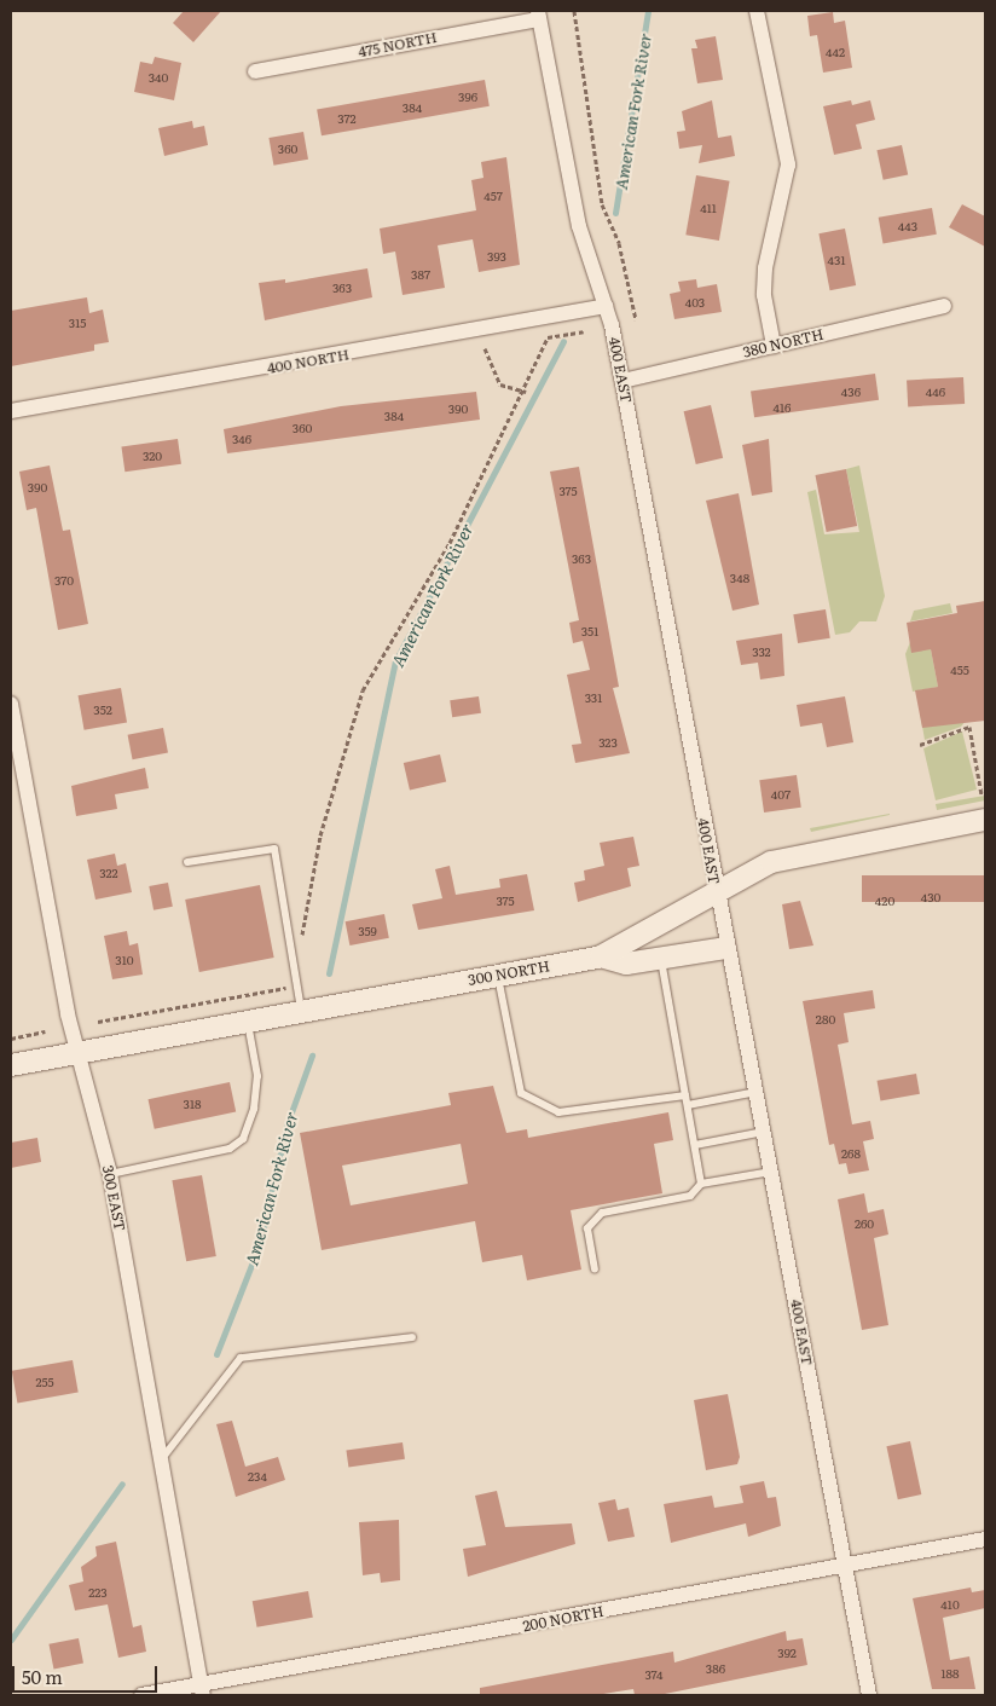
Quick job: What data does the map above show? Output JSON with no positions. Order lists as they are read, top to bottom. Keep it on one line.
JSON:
{"streets":{"street":["475 NORTH","380 NORTH","400 NORTH","400 EAST","300 NORTH","300 EAST","200 NORTH"]},"crossings":[["475 NORTH","400 EAST"],["380 NORTH","400 EAST"],["400 NORTH","400 EAST"],["400 EAST","300 NORTH"],["400 EAST","200 NORTH"],["300 NORTH","300 EAST"],["300 EAST","200 NORTH"]],"water":["American Fork River"],"house_numbers":["442","340","396","384","372","360","457","411","443","393","431","387","363","403","315","436","446","416","390","384","360","346","320","390","375","363","348","370","351","332","455","331","352","323","407","322","430","375","420","359","310","280","318","268","260","255","234","223","410","392","386","188","374"],"scale_bar":"50 m"}
